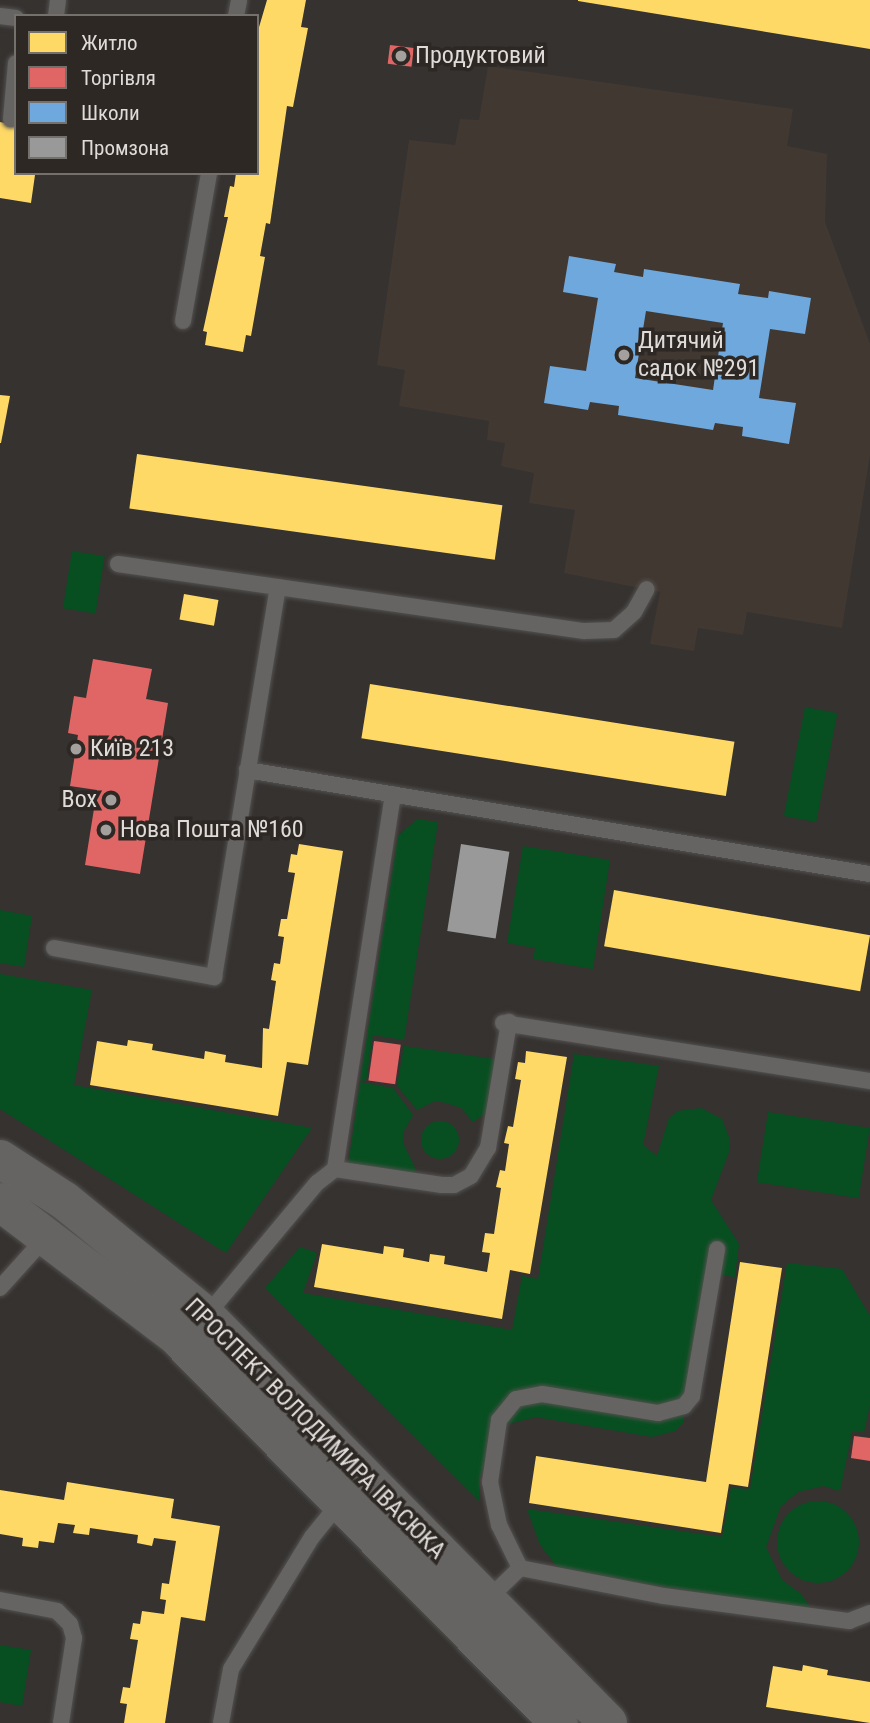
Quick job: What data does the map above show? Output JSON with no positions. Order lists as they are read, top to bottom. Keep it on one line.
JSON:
{"streets":{"street":["ПРОСПЕКТ ВОЛОДИМИРА ІВАСЮКА"]},"places":["Продуктовий","Дитячий садок №291","Київ 213","Box","Нова Пошта №160"],"legend":["Житло","Торгівля","Школи","Промзона"]}
